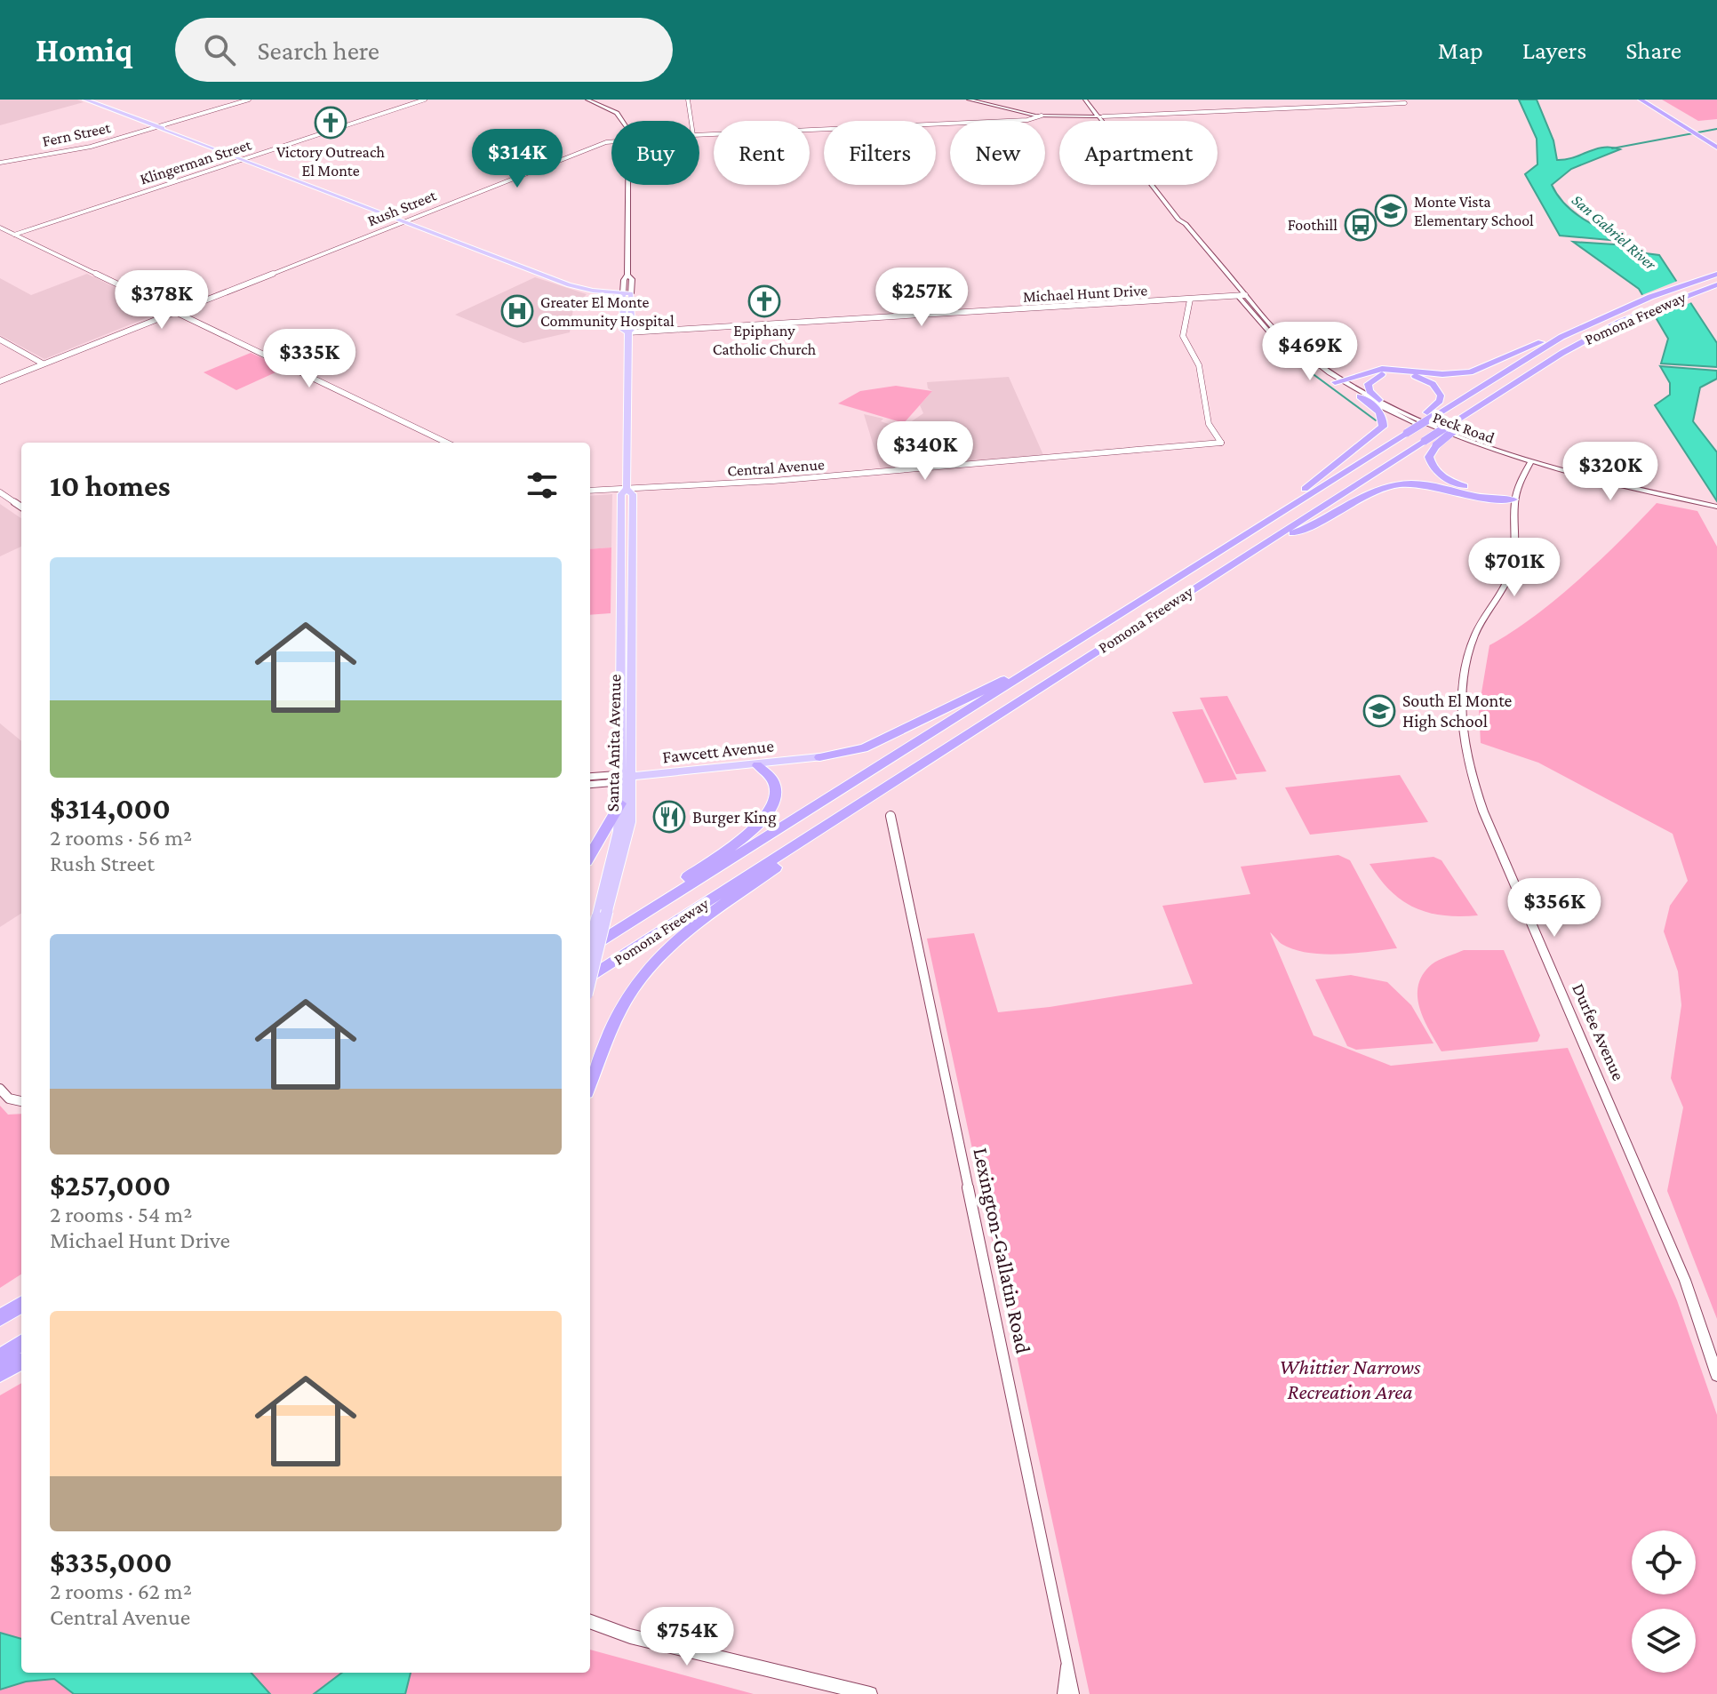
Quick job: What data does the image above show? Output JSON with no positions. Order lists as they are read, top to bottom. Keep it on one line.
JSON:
{"streets":{"highway":["Pomona Freeway"],"main road":["Peck Road","Santa Anita Avenue","Fawcett Avenue","Durfee Avenue"],"street":["Fern Street","Klingerman Street","Rush Street","Michael Hunt Drive","Central Avenue","Lexington-Gallatin Road"]},"crossings":[["Michael Hunt Drive","Peck Road"],["Michael Hunt Drive","Central Avenue"],["Michael Hunt Drive","Santa Anita Avenue"],["Peck Road","Durfee Avenue"],["Central Avenue","Santa Anita Avenue"],["Santa Anita Avenue","Fawcett Avenue"]],"water":["San Gabriel River"],"parks":["Whittier Narrows Recreation Area"],"places":{"church":["Victory Outreach El Monte","Epiphany Catholic Church"],"school or university":["Monte Vista Elementary School","South El Monte High School"],"bus stop":["Foothill"],"hospital":["Greater El Monte Community Hospital"],"restaurant":["Burger King"]},"page":{"header":"Homiq","search":"Search here","nav":["Map","Layers","Share"],"chip":["Buy","Rent","Filters","New","Apartment"],"price":["$314K","$257K","$378K","$469K","$335K","$340K","$320K","$701K","$356K","$754K"],"heading":"10 homes","list":[{"name":"$314,000","note":"2 rooms · 56 m² · Rush Street"},{"name":"$257,000","note":"2 rooms · 54 m² · Michael Hunt Drive"},{"name":"$335,000","note":"2 rooms · 62 m² · Central Avenue"}]}}
